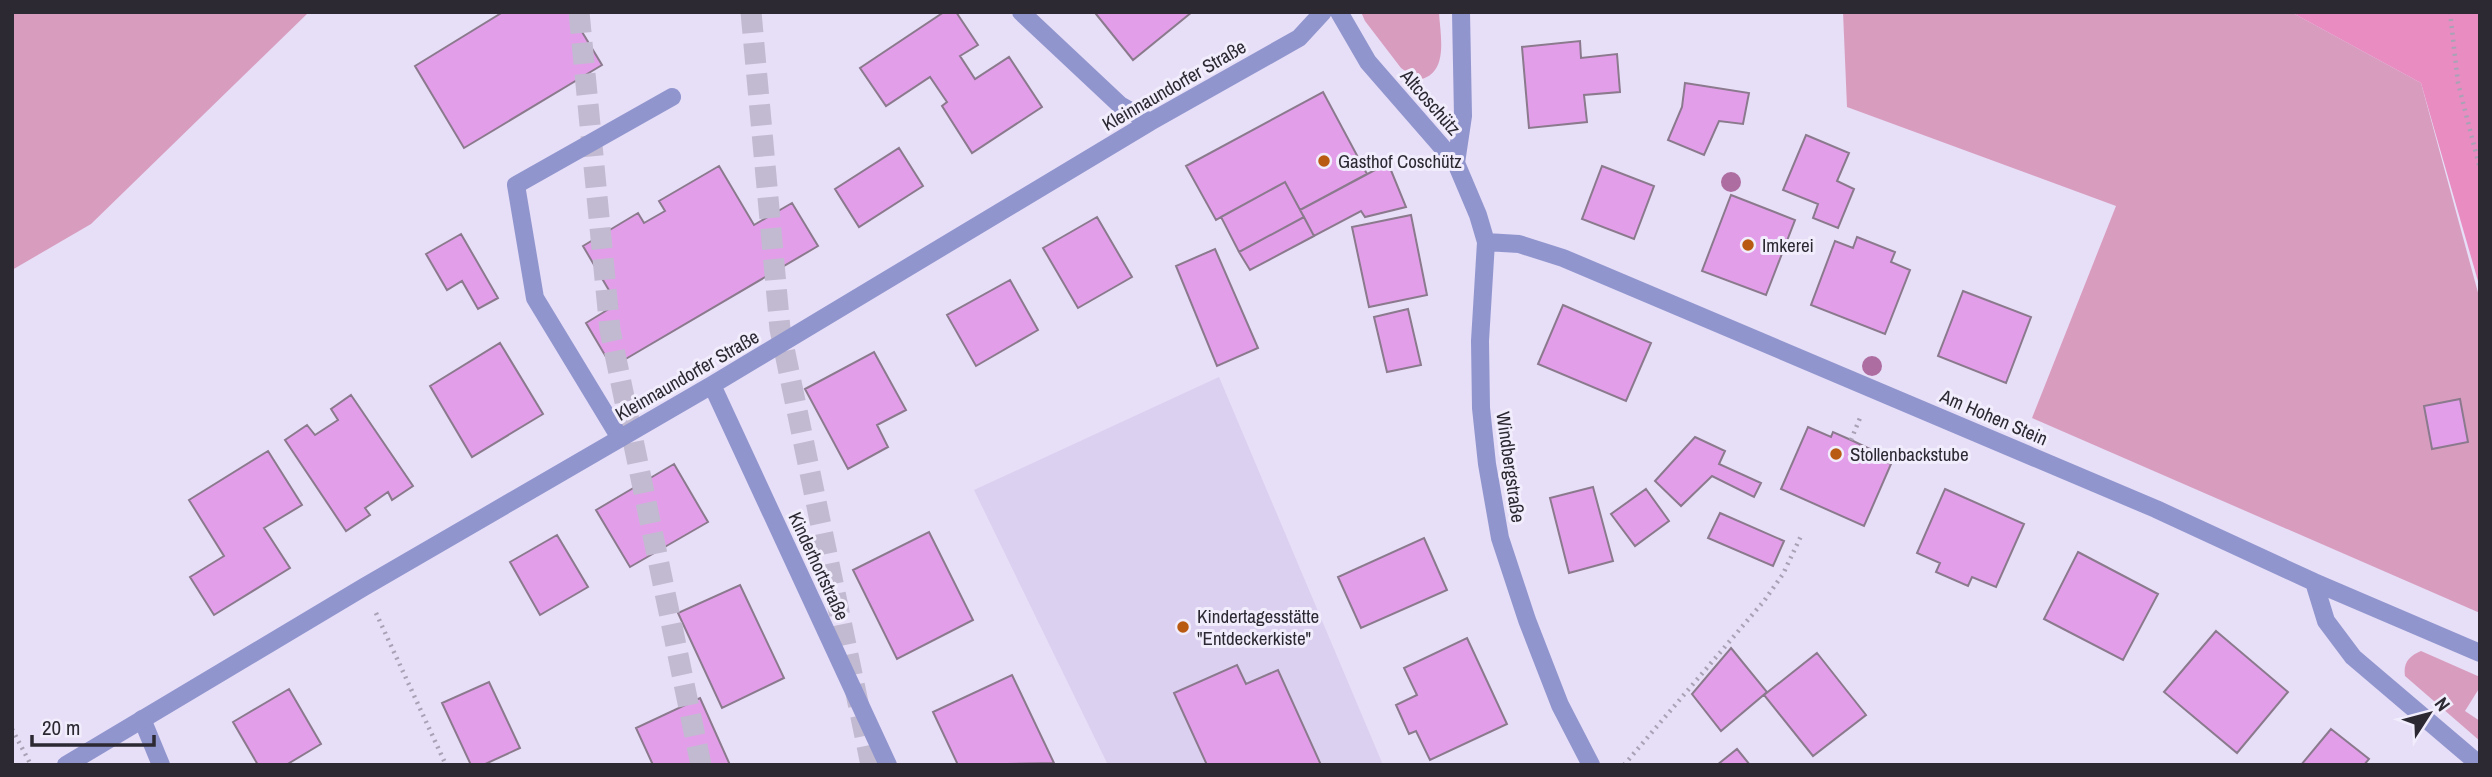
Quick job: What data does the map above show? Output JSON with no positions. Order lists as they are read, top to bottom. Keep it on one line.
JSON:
{"streets":{"street":["Kleinnaundorfer Straße","Altcoschütz","Am Hohen Stein","Windbergstraße","Kinderhortstraße"]},"crossings":[["Kleinnaundorfer Straße","Kinderhortstraße"],["Altcoschütz","Windbergstraße"],["Am Hohen Stein","Windbergstraße"]],"places":["Gasthof Coschütz","Imkerei","Stollenbackstube","Kindertagesstätte \"Entdeckerkiste\""],"scale_bar":"20 m","north":"top right"}
